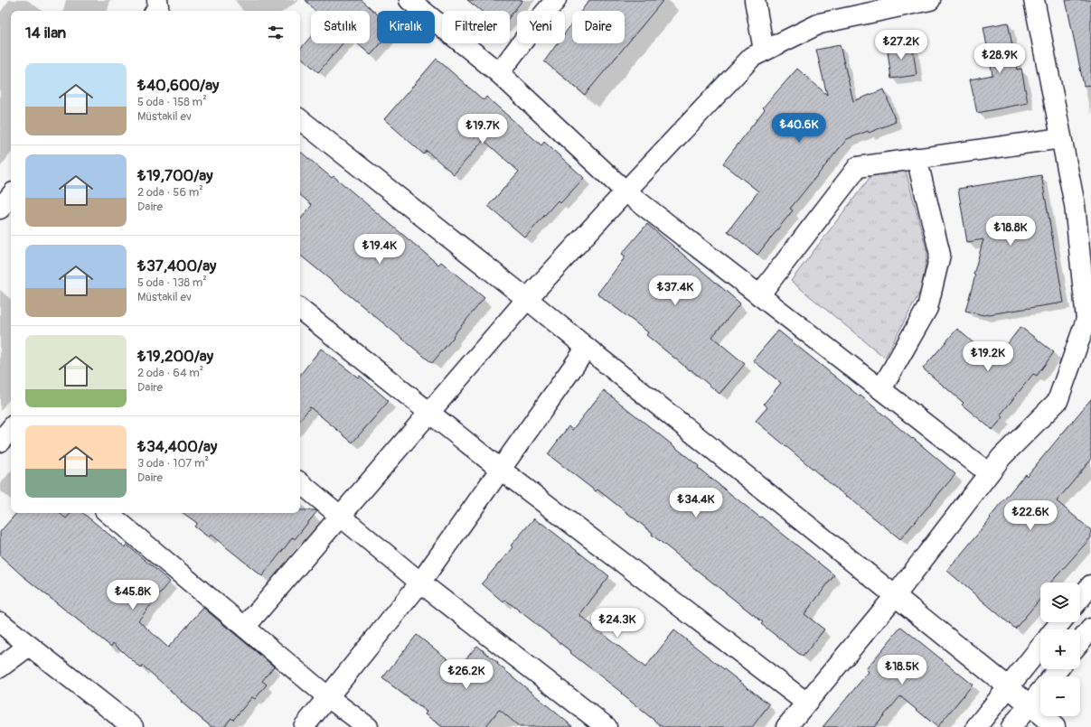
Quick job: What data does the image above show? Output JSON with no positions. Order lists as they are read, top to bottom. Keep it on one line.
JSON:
{"page":{"chip":["Satılık","Kiralık","Filtreler","Yeni","Daire"],"heading":"14 ilan","price":["₺27.2K","₺28.9K","₺40.6K","₺19.7K","₺18.8K","₺19.4K","₺37.4K","₺19.2K","₺34.4K","₺22.6K","₺45.8K","₺24.3K","₺18.5K","₺26.2K"],"list":[{"name":"₺40,600/ay","note":"5 oda · 158 m² · Müstakil ev"},{"name":"₺19,700/ay","note":"2 oda · 56 m² · Daire"},{"name":"₺37,400/ay","note":"5 oda · 138 m² · Müstakil ev"},{"name":"₺19,200/ay","note":"2 oda · 64 m² · Daire"},{"name":"₺34,400/ay","note":"3 oda · 107 m² · Daire"}],"map_buttons":["+","−"]}}
